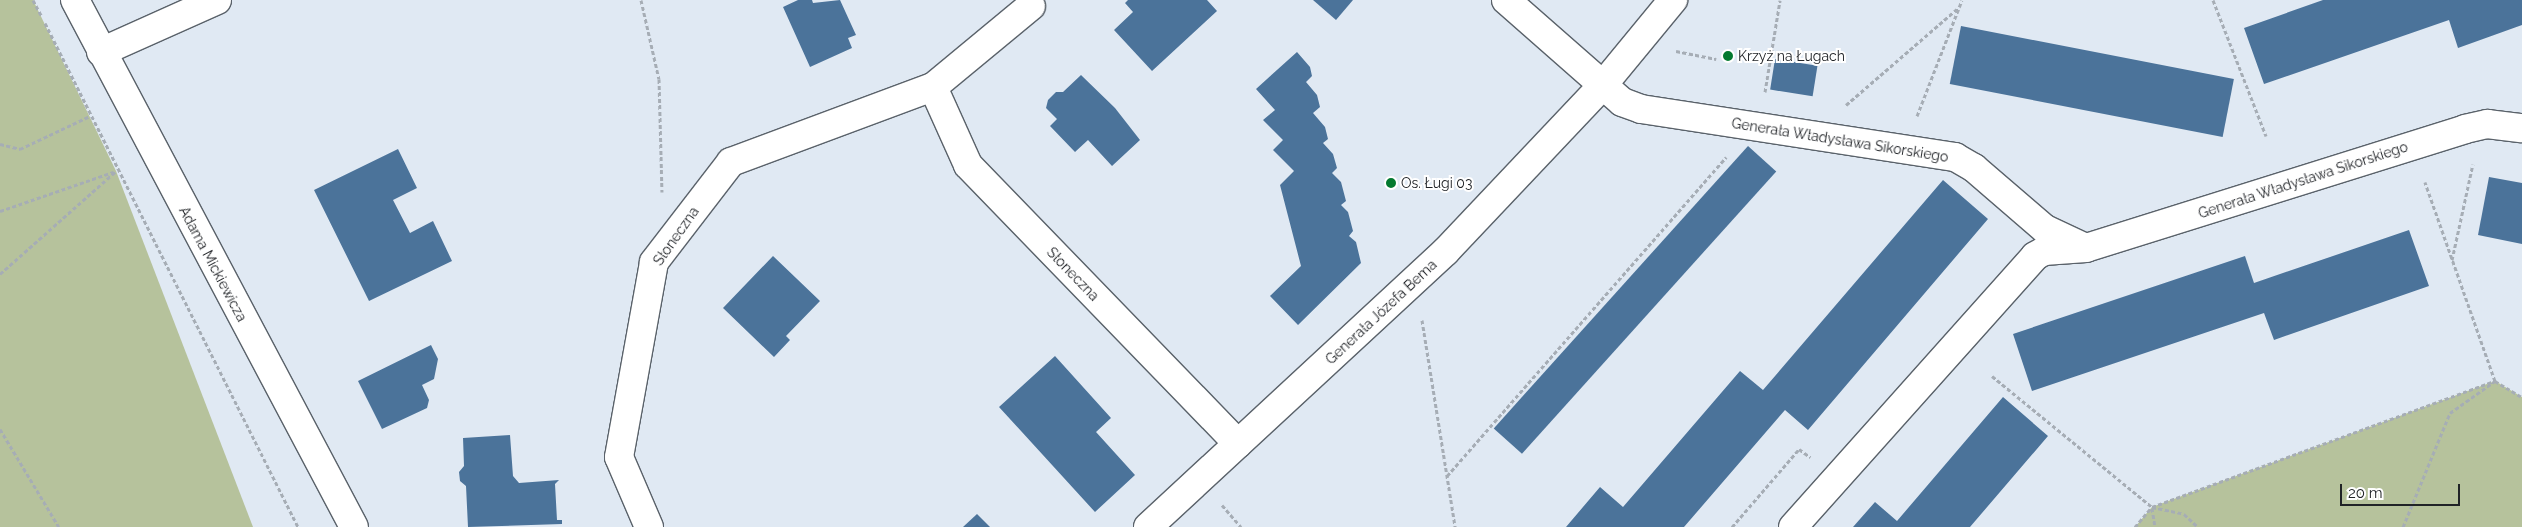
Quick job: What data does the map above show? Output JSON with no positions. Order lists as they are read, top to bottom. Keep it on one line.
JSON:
{"streets":{"street":["Generała Władysława Sikorskiego","Słoneczna","Adama Mickiewicza","Generała Józefa Bema"]},"crossings":[["Generała Władysława Sikorskiego","Generała Józefa Bema"],["Słoneczna","Generała Józefa Bema"]],"places":["Krzyż na Ługach","Os. Ługi 03"],"scale_bar":"20 m"}
